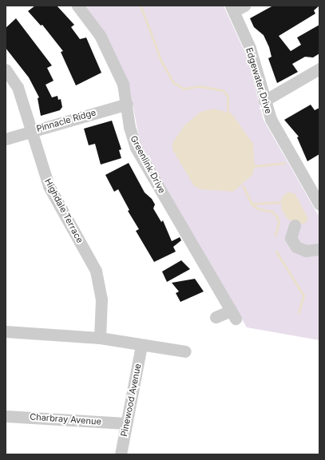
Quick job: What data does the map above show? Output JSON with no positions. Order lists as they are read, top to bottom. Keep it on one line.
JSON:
{"streets":{"street":["Edgewater Drive","Pinnacle Ridge","Greenlink Drive","Highdale Terrace","Pinewood Avenue","Charbray Avenue"]},"crossings":[["Pinnacle Ridge","Greenlink Drive"],["Pinnacle Ridge","Highdale Terrace"],["Pinewood Avenue","Charbray Avenue"]]}
